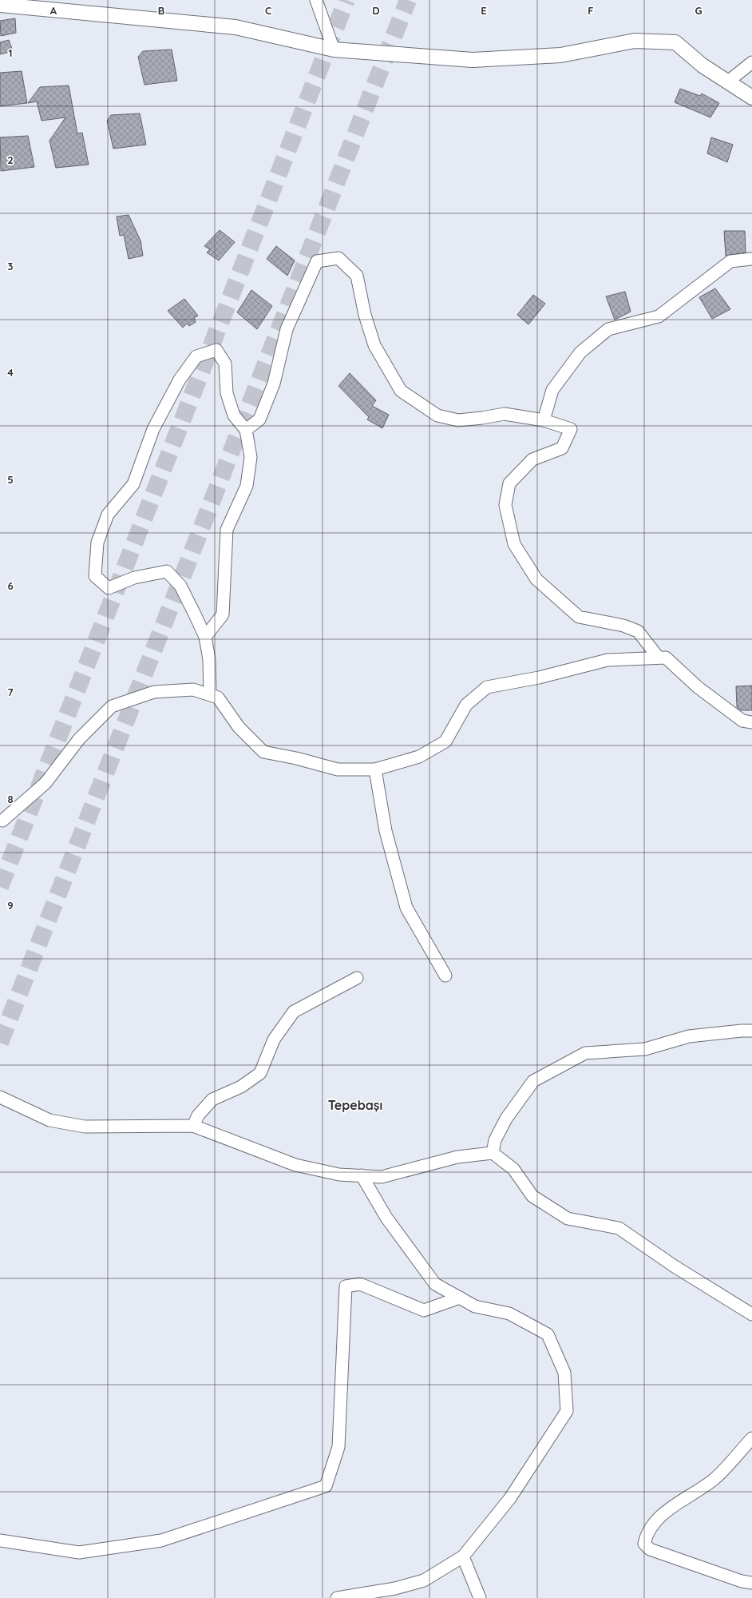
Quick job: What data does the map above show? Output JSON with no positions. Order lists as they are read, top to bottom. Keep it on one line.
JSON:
{"districts":["Tepebaşı"],"grid":{"columns":["A","B","C","D","E","F","G"],"rows":["1","2","3","4","5","6","7","8","9"]}}
